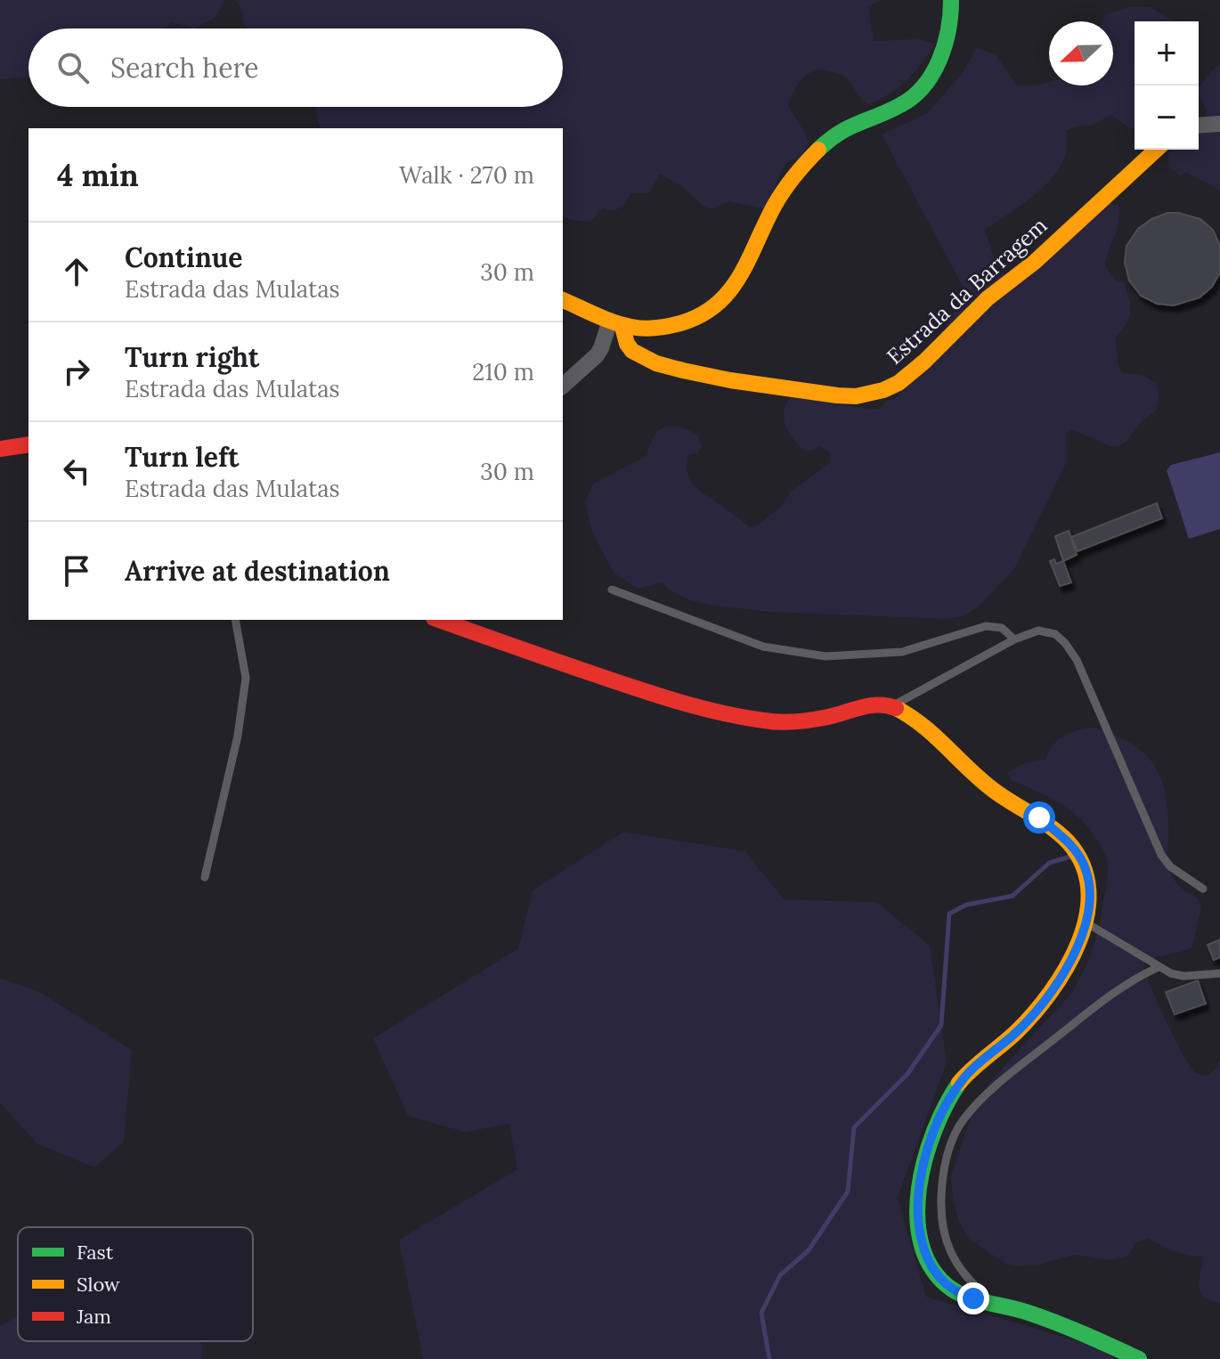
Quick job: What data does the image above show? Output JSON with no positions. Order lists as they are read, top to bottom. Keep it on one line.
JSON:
{"streets":{"street":["Estrada da Barragem"]},"legend":["Fast","Slow","Jam"],"north":"left","page":{"map_buttons":["+","−"],"search":"Search here","heading":["4 min","Walk · 270 m"],"list":[["Continue","Estrada das Mulatas","30 m"],["Turn right","Estrada das Mulatas","210 m"],["Turn left","Estrada das Mulatas","30 m"],"Arrive at destination"]}}
